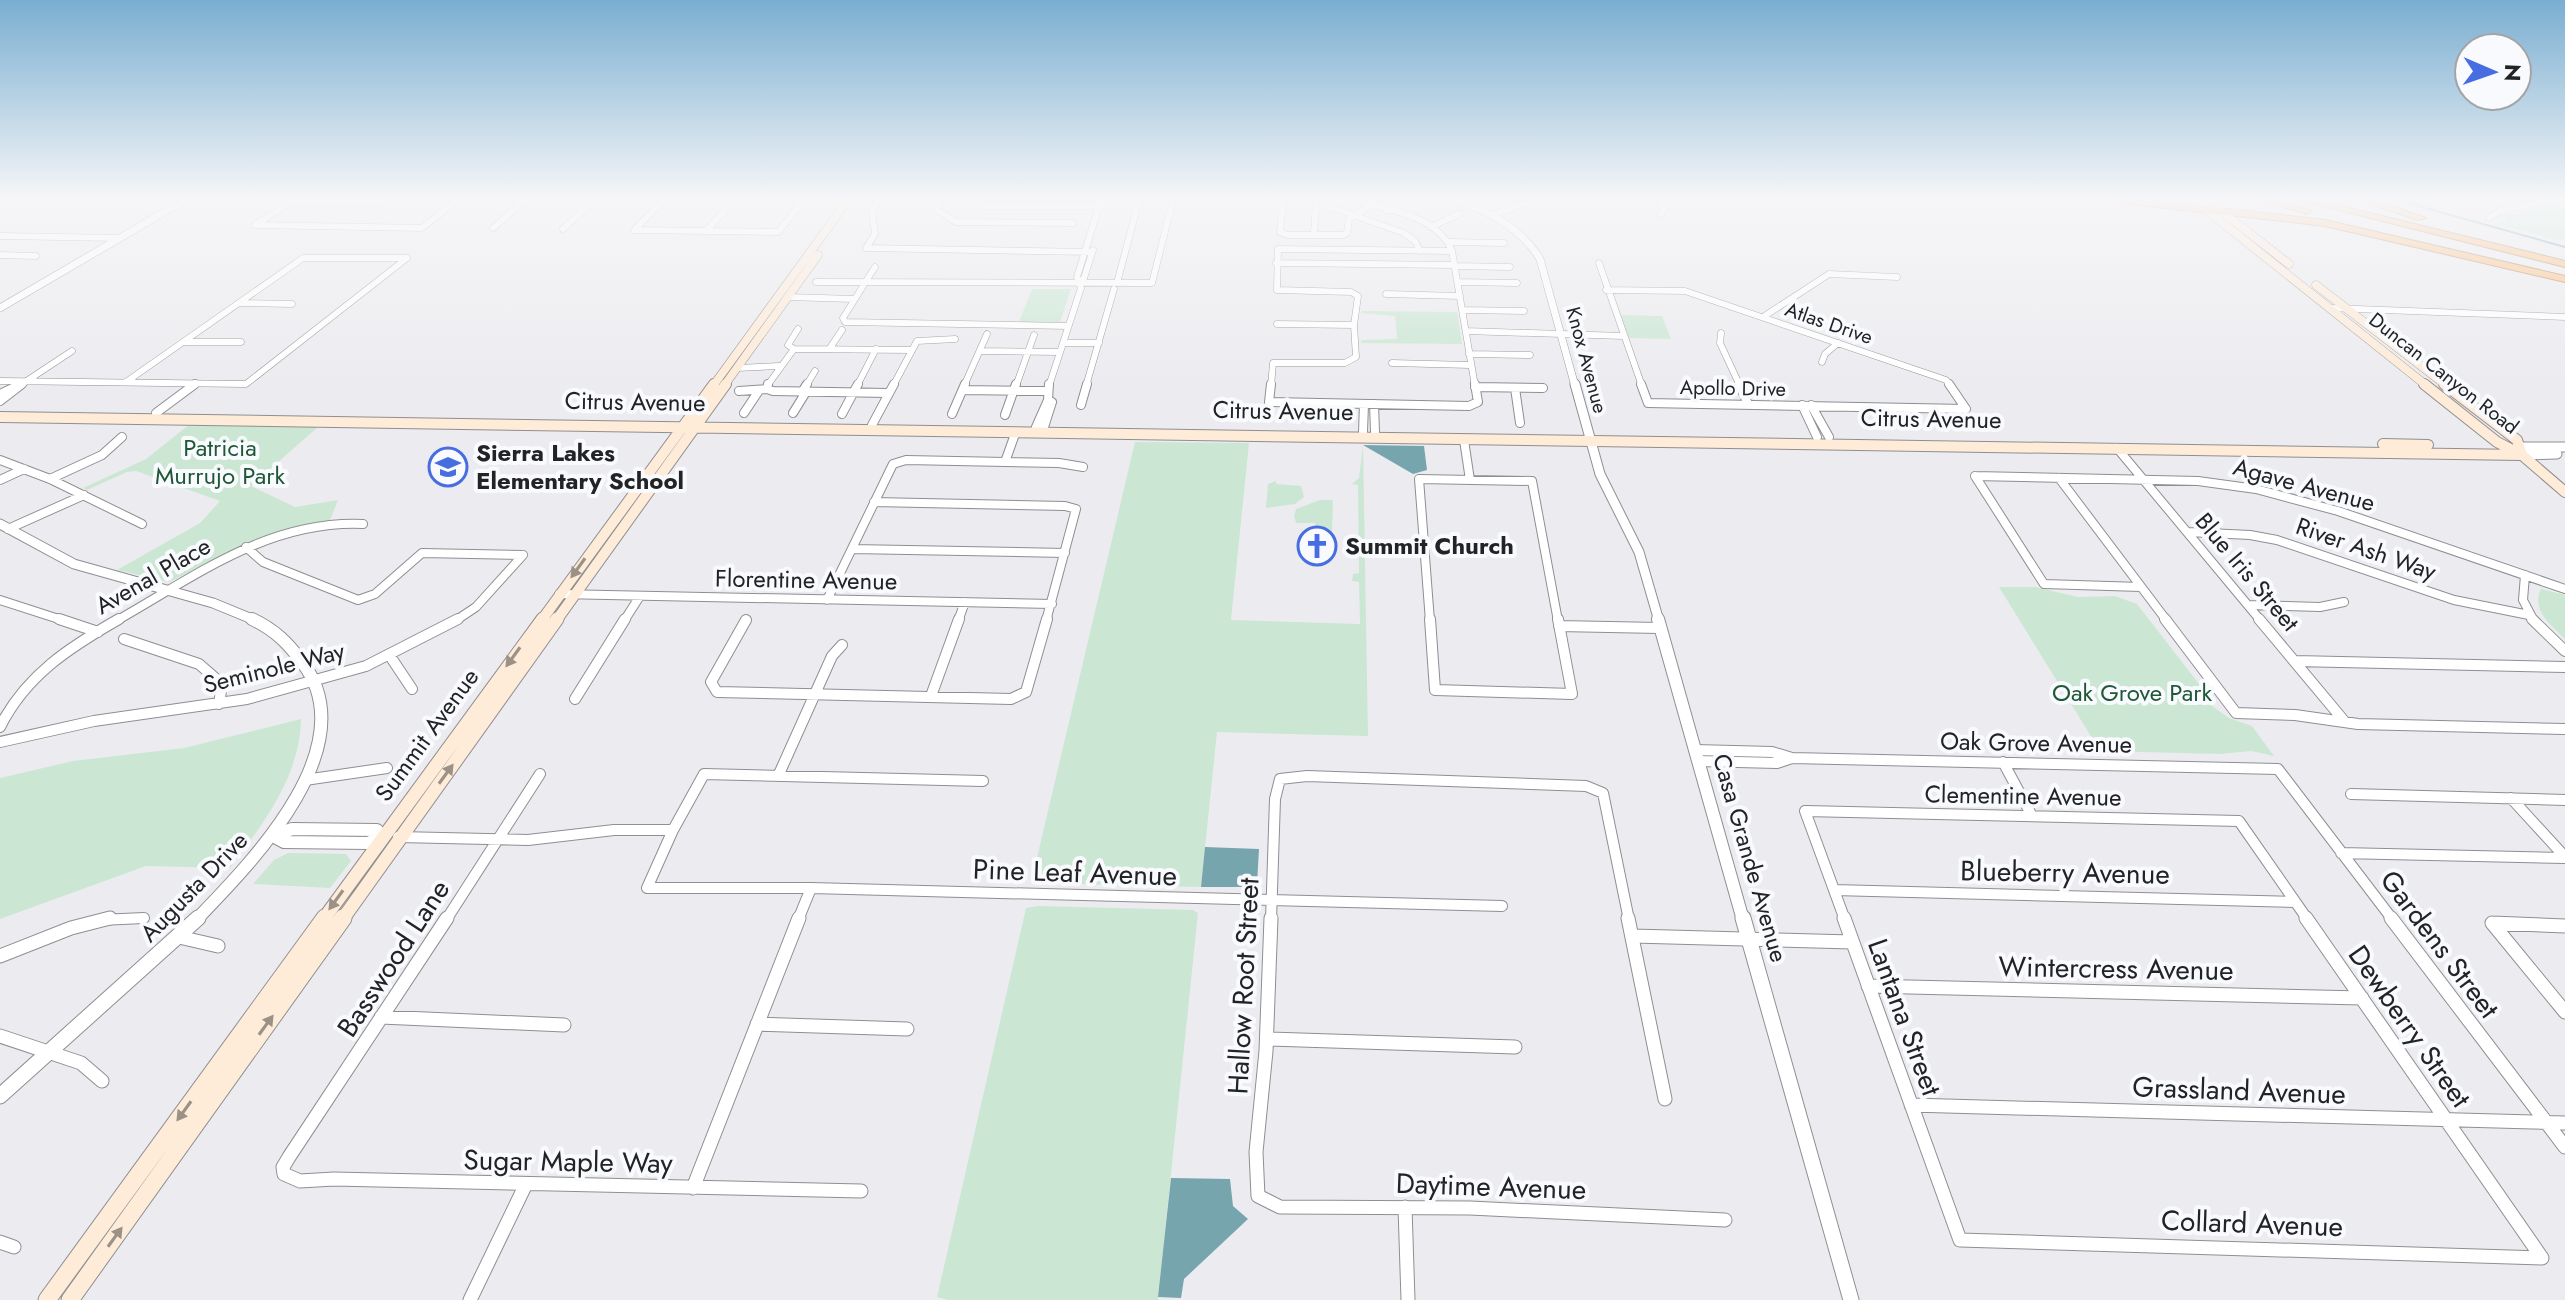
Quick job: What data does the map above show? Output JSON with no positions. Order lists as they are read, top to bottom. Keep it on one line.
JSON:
{"streets":{"main road":["Duncan Canyon Road","Citrus Avenue","Summit Avenue"],"street":["Atlas Drive","Knox Avenue","Apollo Drive","Agave Avenue","River Ash Way","Blue Iris Street","Avenal Place","Florentine Avenue","Seminole Way","Oak Grove Avenue","Clementine Avenue","Casa Grande Avenue","Pine Leaf Avenue","Blueberry Avenue","Augusta Drive","Gardens Street","Basswood Lane","Wintercress Avenue","Hallow Root Street","Lantana Street","Dewberry Street","Grassland Avenue","Sugar Maple Way","Daytime Avenue","Collard Avenue"]},"crossings":[["Atlas Drive","Apollo Drive"],["Knox Avenue","Citrus Avenue"],["Knox Avenue","Casa Grande Avenue"],["Duncan Canyon Road","Citrus Avenue"],["Citrus Avenue","Blue Iris Street"],["Citrus Avenue","Summit Avenue"],["Citrus Avenue","Casa Grande Avenue"],["Agave Avenue","Blue Iris Street"],["River Ash Way","Blue Iris Street"],["Avenal Place","Seminole Way"],["Avenal Place","Augusta Drive"],["Florentine Avenue","Summit Avenue"],["Seminole Way","Augusta Drive"],["Oak Grove Avenue","Casa Grande Avenue"],["Oak Grove Avenue","Gardens Street"],["Clementine Avenue","Lantana Street"],["Clementine Avenue","Dewberry Street"],["Pine Leaf Avenue","Hallow Root Street"],["Blueberry Avenue","Lantana Street"],["Blueberry Avenue","Dewberry Street"],["Gardens Street","Grassland Avenue"],["Basswood Lane","Sugar Maple Way"],["Wintercress Avenue","Lantana Street"],["Wintercress Avenue","Dewberry Street"],["Hallow Root Street","Daytime Avenue"],["Lantana Street","Grassland Avenue"],["Lantana Street","Collard Avenue"],["Dewberry Street","Grassland Avenue"],["Dewberry Street","Collard Avenue"]],"parks":["Patricia Murrujo Park","Oak Grove Park"],"places":{"school or university":["Sierra Lakes Elementary School"],"church":["Summit Church"]},"north":"right"}
